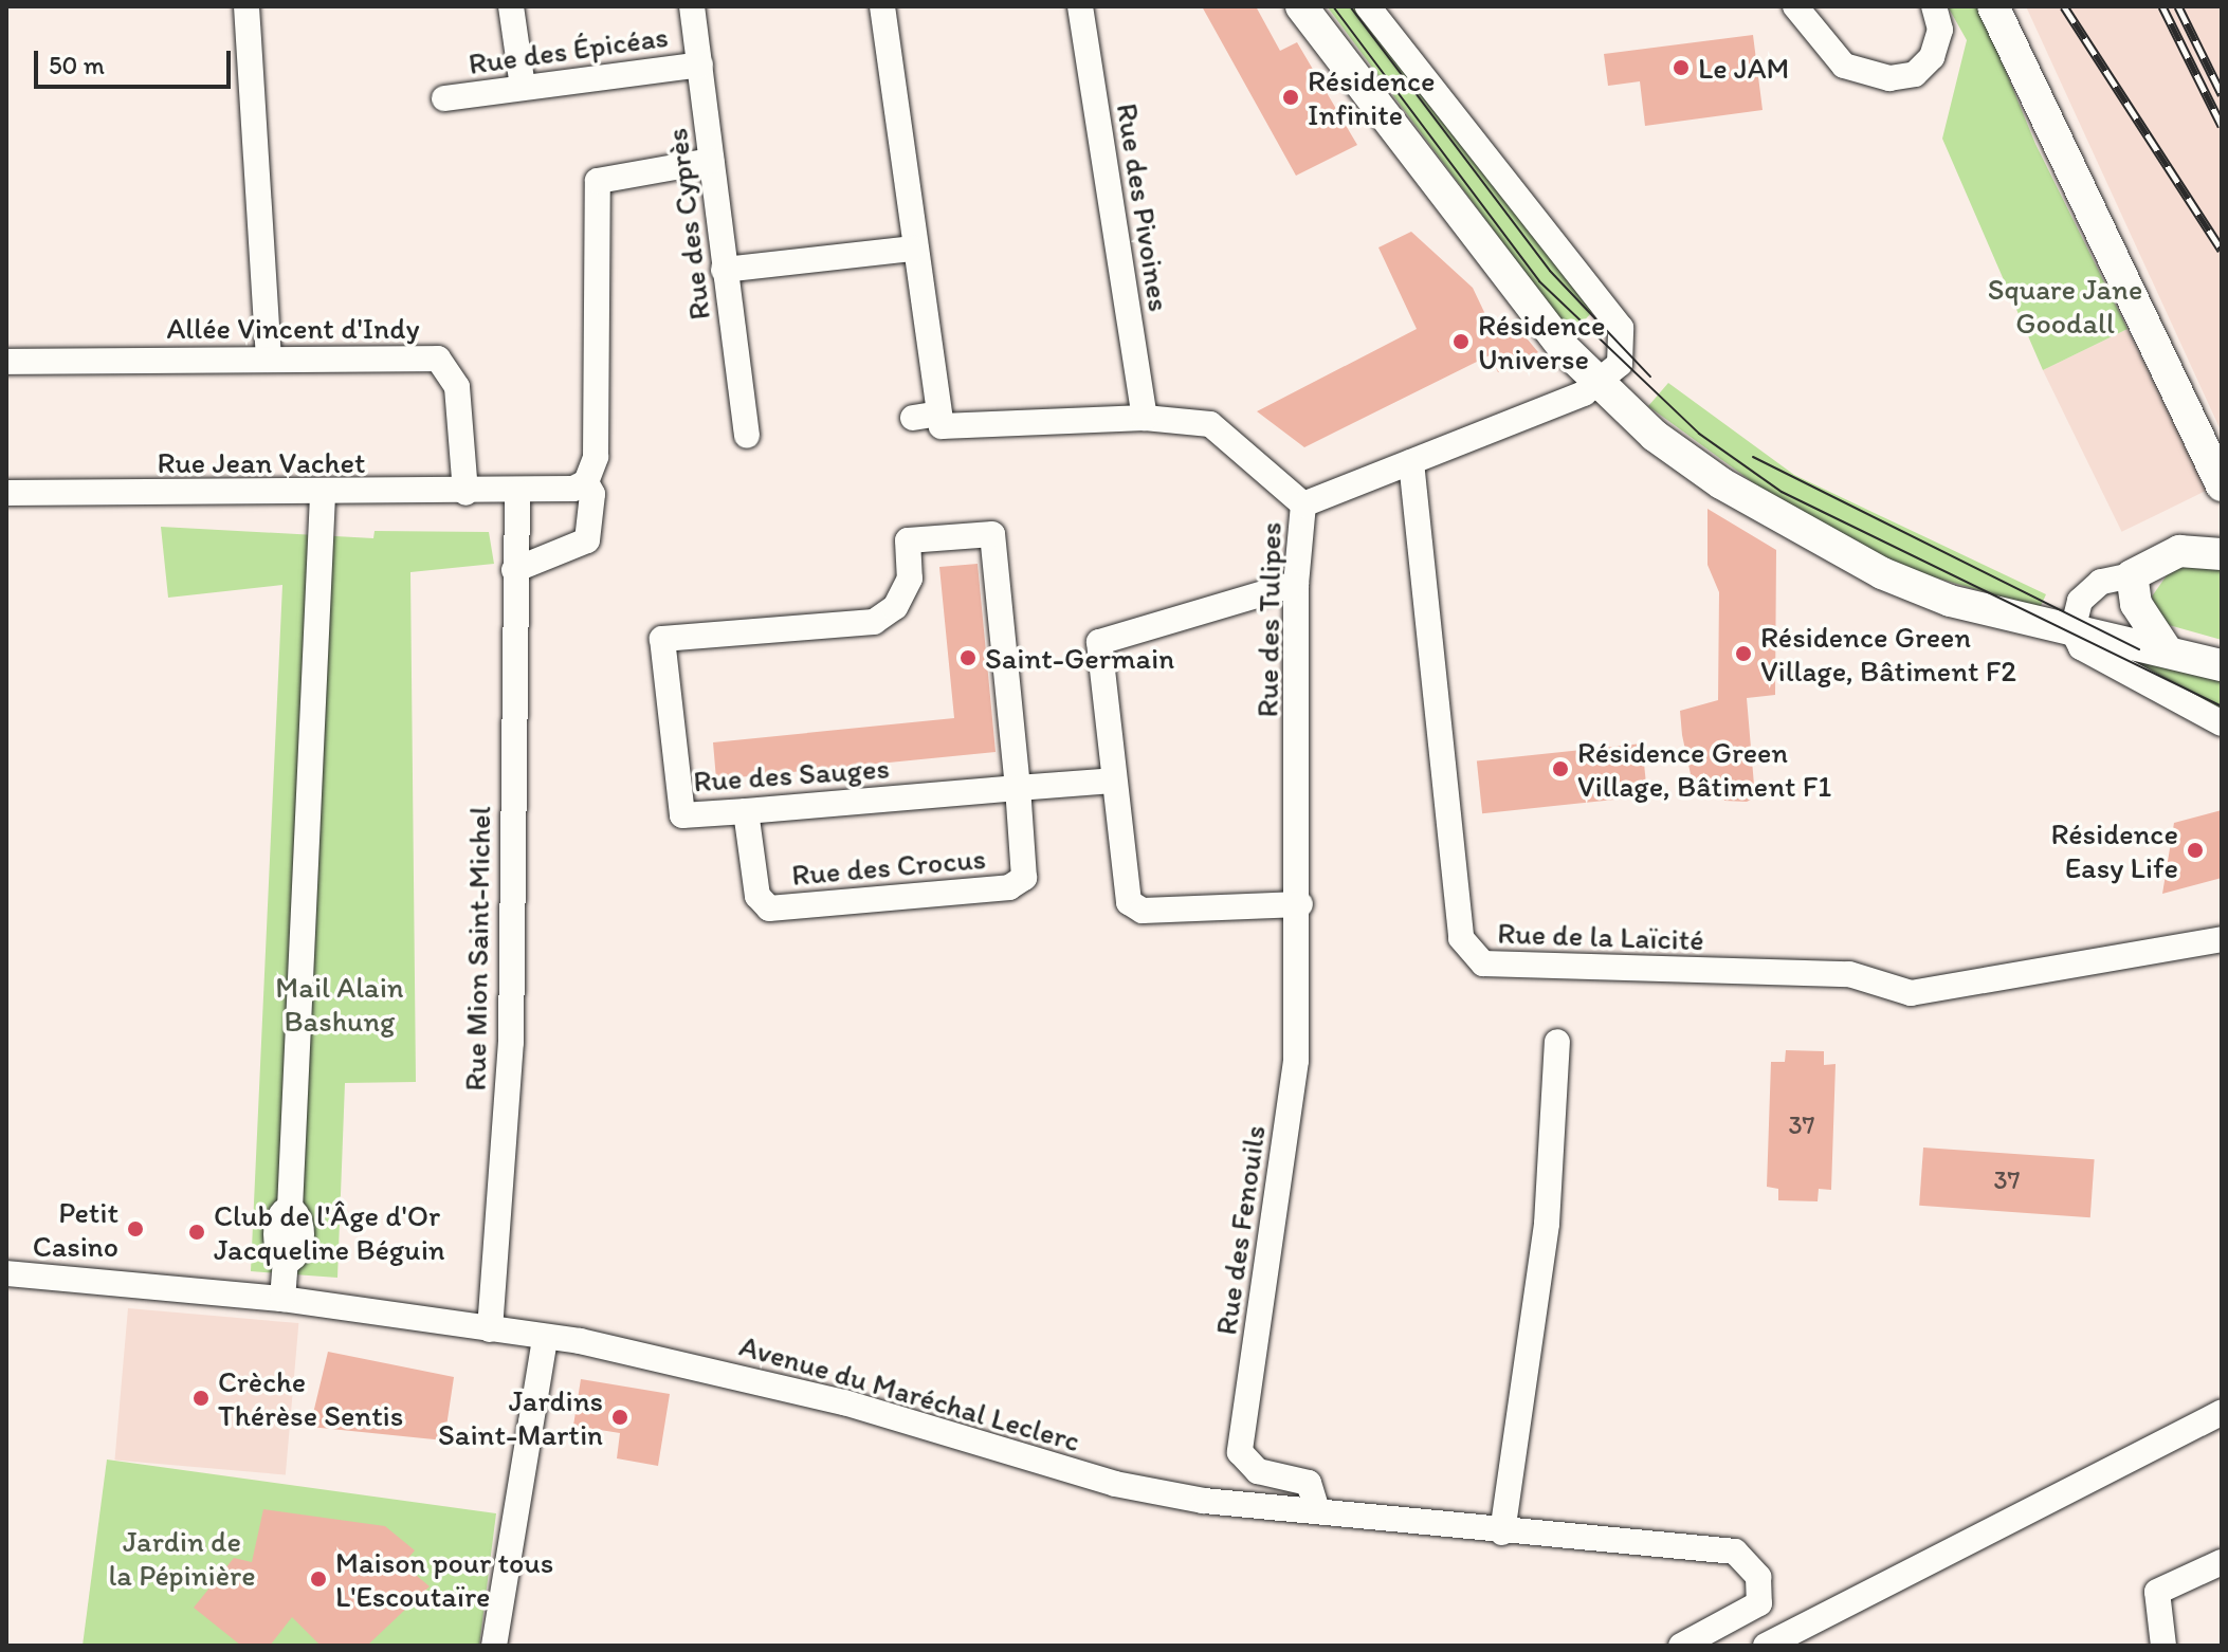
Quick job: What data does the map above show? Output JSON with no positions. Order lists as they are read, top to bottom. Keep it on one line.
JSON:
{"streets":{"street":["Rue des Épicéas","Rue des Pivoines","Rue des Cyprès","Allée Vincent d'Indy","Rue Jean Vachet","Rue des Tulipes","Rue des Sauges","Rue des Crocus","Rue de la Laïcité","Rue Mion Saint-Michel","Rue des Fenouils","Avenue du Maréchal Leclerc"]},"crossings":[["Rue des Épicéas","Rue des Cyprès"],["Allée Vincent d'Indy","Rue Jean Vachet"],["Rue Jean Vachet","Rue Mion Saint-Michel"],["Rue des Tulipes","Rue de la Laïcité"],["Rue des Tulipes","Rue des Fenouils"],["Rue des Sauges","Rue des Crocus"],["Rue Mion Saint-Michel","Avenue du Maréchal Leclerc"],["Rue des Fenouils","Avenue du Maréchal Leclerc"]],"parks":["Square Jane Goodall","Mail Alain Bashung","Jardin de la Pépinière"],"places":["Le JAM","Résidence Infinite","Résidence Universe","Résidence Green Village, Bâtiment F2","Saint-Germain","Résidence Green Village, Bâtiment F1","Résidence Easy Life","Petit Casino","Club de l'Âge d'Or Jacqueline Béguin","Crèche Thérèse Sentis","Jardins Saint-Martin","Maison pour tous L'Escoutaïre"],"house_numbers":["37","37"],"scale_bar":"50 m"}
